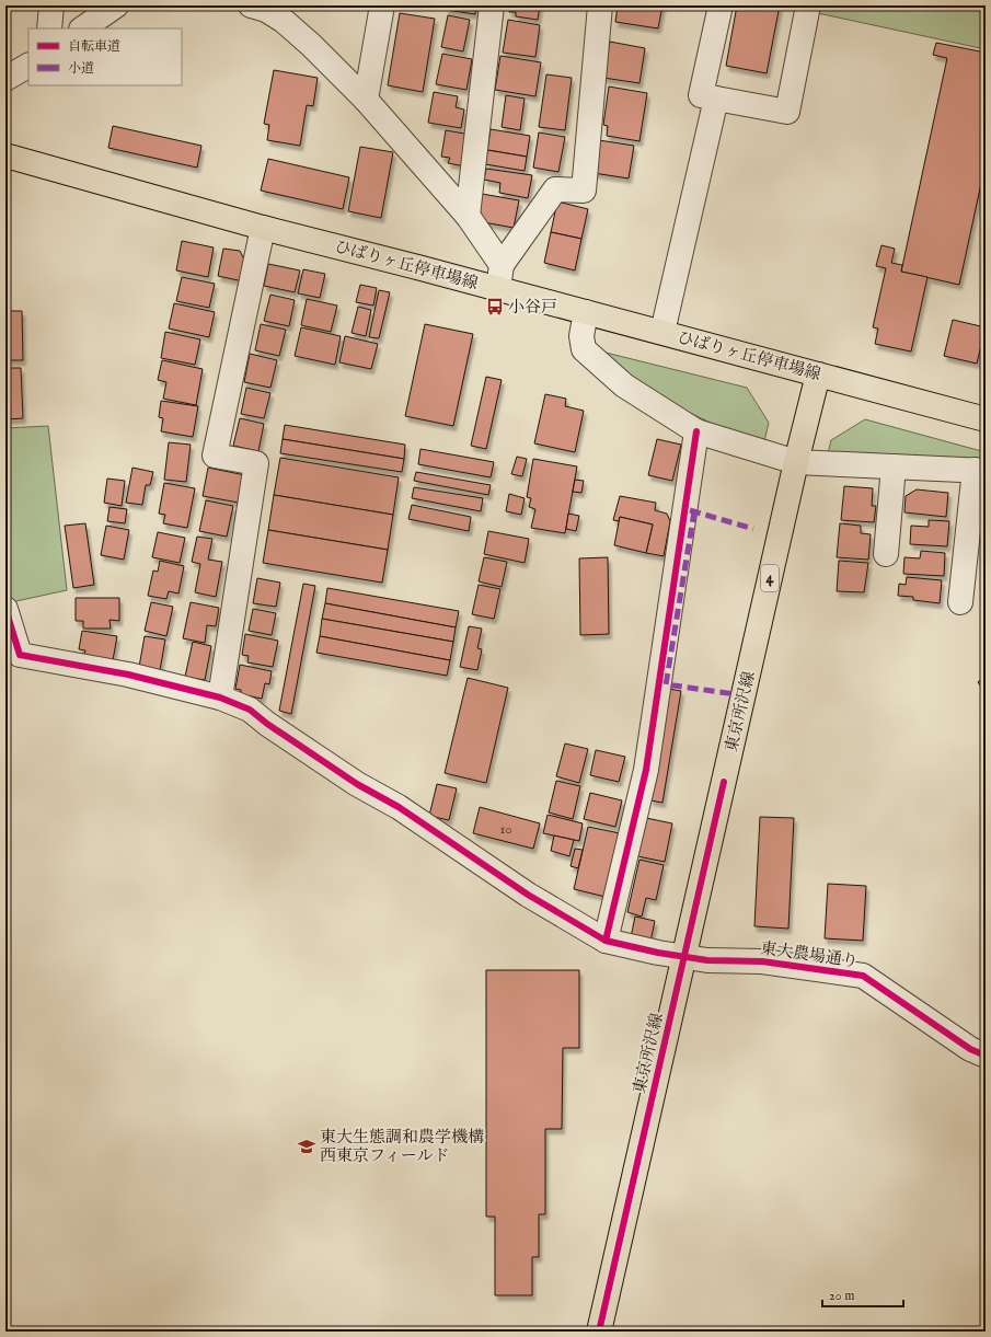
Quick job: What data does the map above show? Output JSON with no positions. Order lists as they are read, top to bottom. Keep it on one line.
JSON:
{"streets":{"main road":["ひばりヶ丘停車場線","4","東京所沢線"],"street":["東大農場通り"]},"crossings":[["ひばりヶ丘停車場線","東京所沢線"],["東京所沢線","東大農場通り"]],"places":{"bus stop":["小谷戸"],"school or university":["東大生態調和農学機構 西東京フィールド"]},"house_numbers":["10"],"legend":["自転車道","小道"],"scale_bar":"20 m"}
